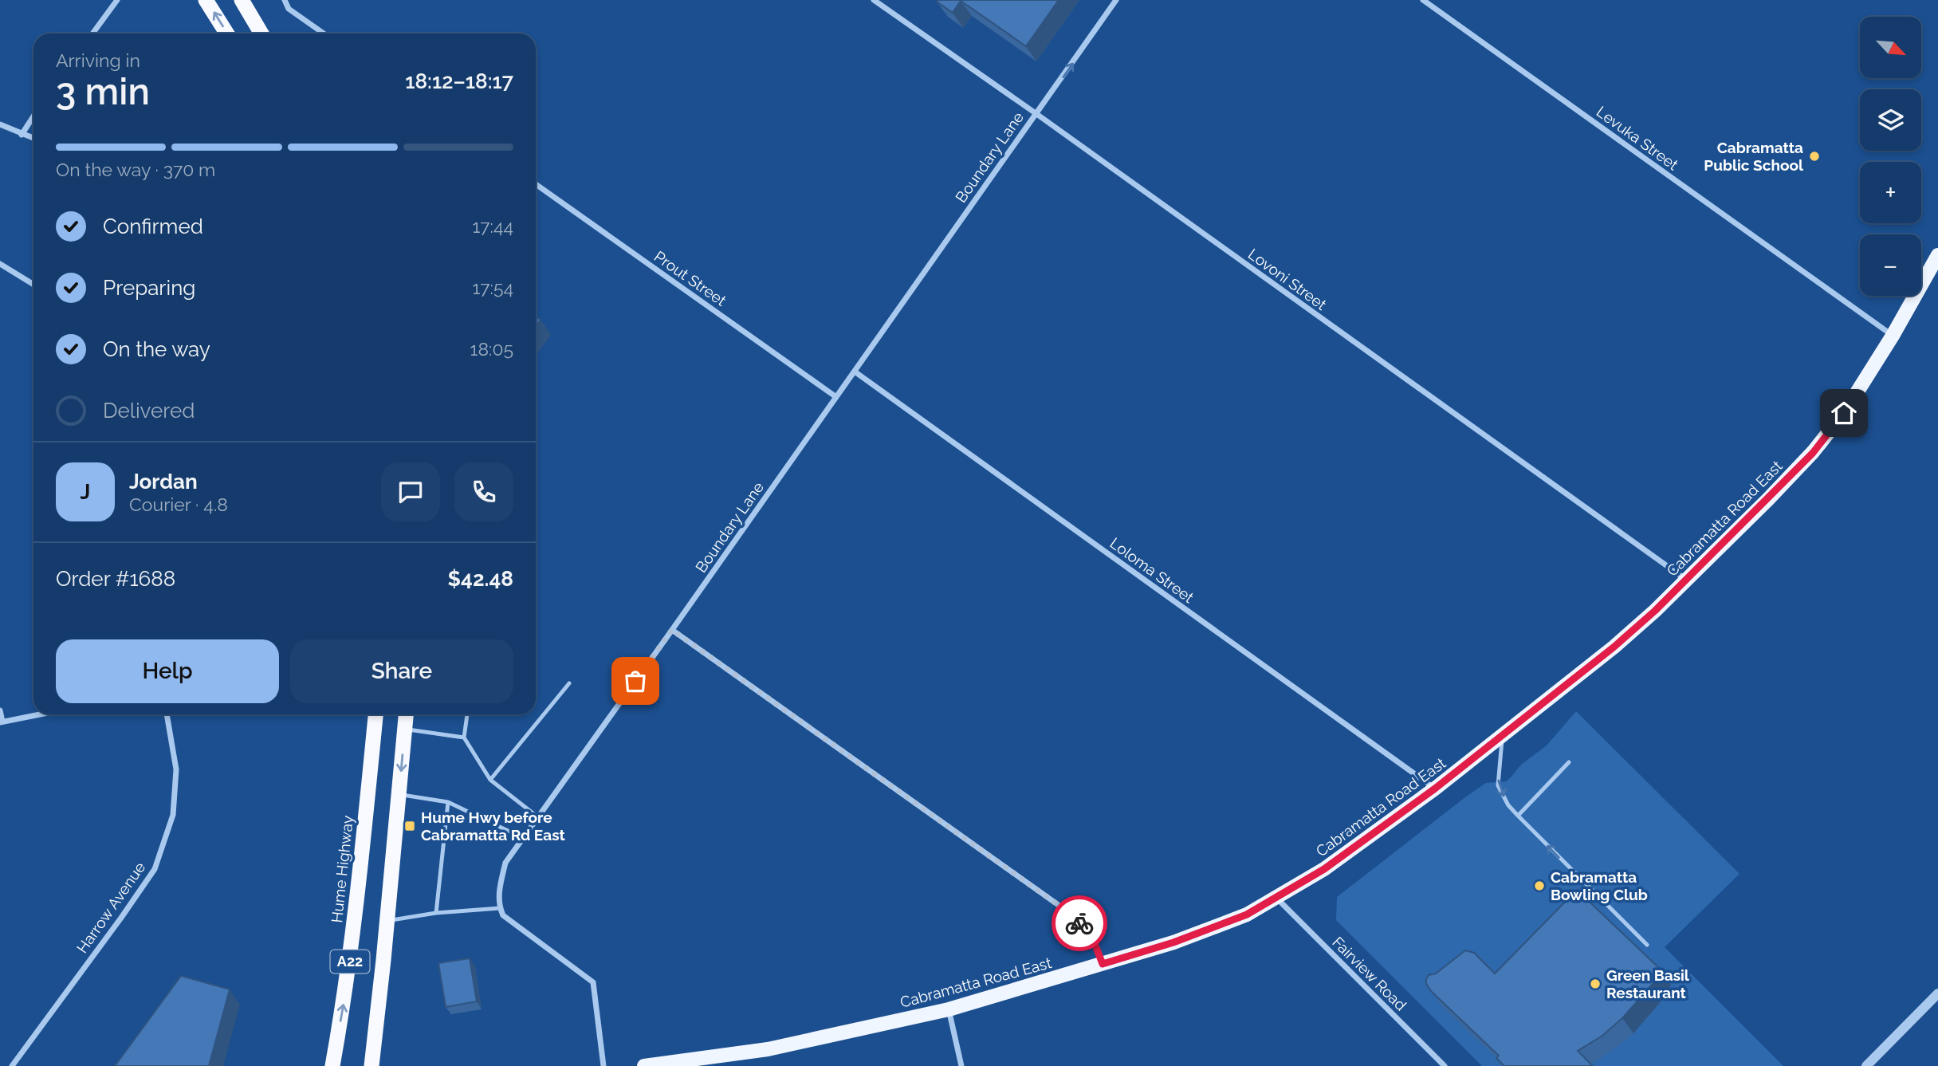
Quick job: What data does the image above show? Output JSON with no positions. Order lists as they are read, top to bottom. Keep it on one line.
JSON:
{"streets":{"highway":["Hume Highway","A22"],"main road":["Cabramatta Road East"],"street":["Levuka Street","Boundary Lane","Prout Street","Lovoni Street","Loloma Street","Harrow Avenue","Fairview Road"]},"crossings":[["Levuka Street","Cabramatta Road East"],["Boundary Lane","Prout Street"],["Boundary Lane","Lovoni Street"],["Boundary Lane","Loloma Street"],["Lovoni Street","Cabramatta Road East"],["Cabramatta Road East","Loloma Street"],["Cabramatta Road East","Fairview Road"]],"places":{"other":["Cabramatta Public School","Cabramatta Bowling Club","Green Basil Restaurant"],"transit":["Hume Hwy before Cabramatta Rd East"]},"north":"bottom right","page":{"map_buttons":["+","−"],"heading":["3 min","Arriving in","18:12–18:17"],"panel":["Jordan","Courier · 4.8","Order #1688","$42.48"],"bar":"On the way · 370 m","list":[["Confirmed","17:44"],["Preparing","17:54"],["On the way","18:05"],"Delivered"],"round":"J","buttons":["Help","Share"]}}
